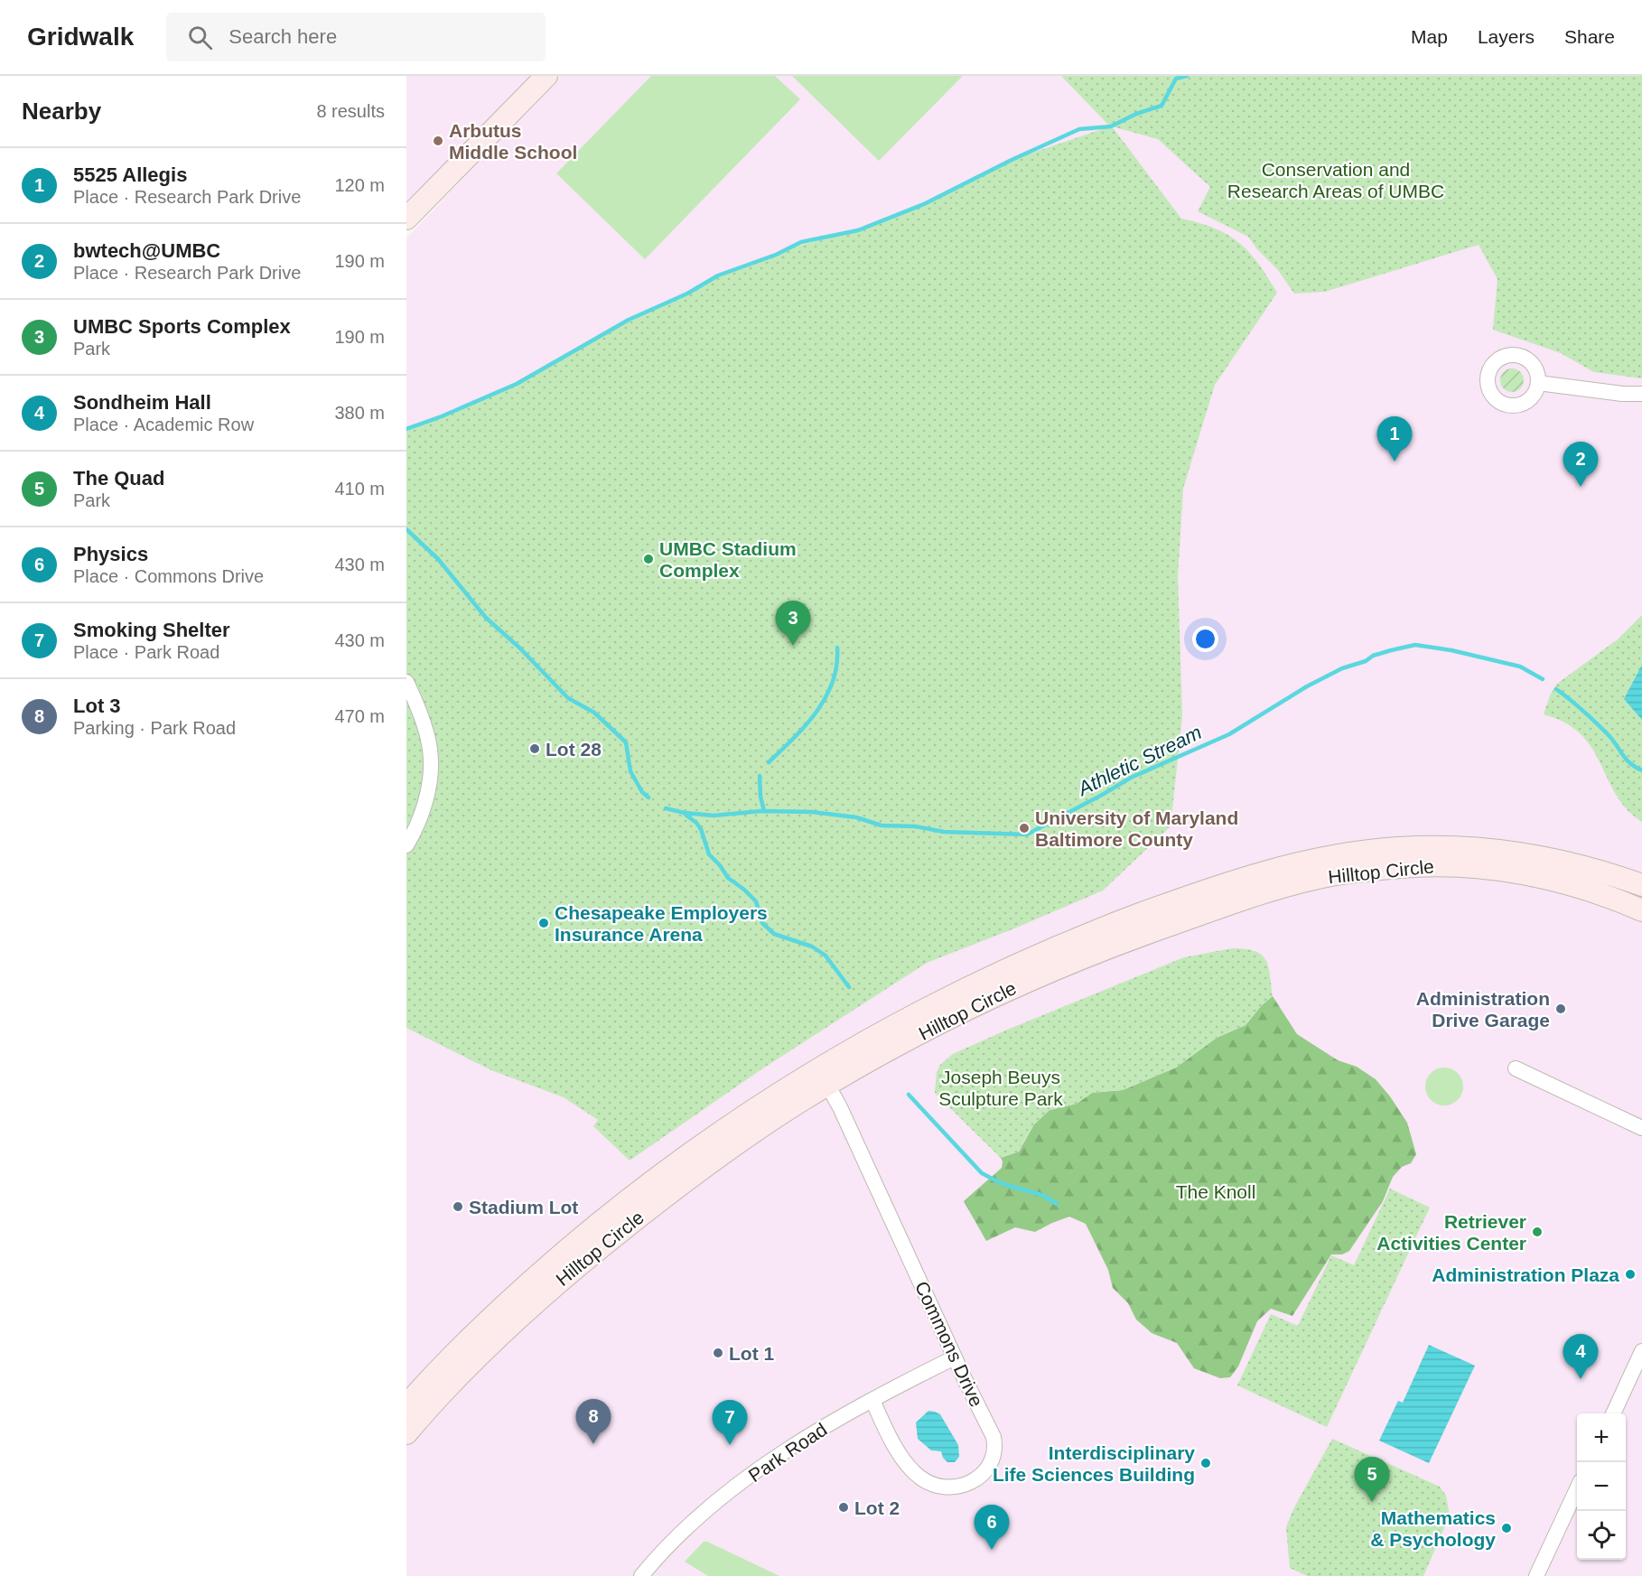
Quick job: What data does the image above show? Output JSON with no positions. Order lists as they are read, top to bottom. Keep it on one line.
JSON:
{"streets":{"street":["Hilltop Circle","Commons Drive","Park Road"]},"crossings":[["Hilltop Circle","Commons Drive"],["Commons Drive","Park Road"]],"water":["Athletic Stream"],"parks":["Conservation and Research Areas of UMBC","Joseph Beuys Sculpture Park","The Knoll"],"places":["Arbutus Middle School","UMBC Stadium Complex","Lot 28","University of Maryland Baltimore County","Chesapeake Employers Insurance Arena","Administration Drive Garage","Stadium Lot","Retriever Activities Center","Administration Plaza","Lot 1","Interdisciplinary Life Sciences Building","Lot 2","Mathematics & Psychology"],"page":{"header":"Gridwalk","search":"Search here","nav":["Map","Layers","Share"],"heading":["Nearby","8 results"],"list":[{"mark":"1","name":"5525 Allegis","note":"Place · Research Park Drive","value":"120 m"},{"mark":"2","name":"bwtech@UMBC","note":"Place · Research Park Drive","value":"190 m"},{"mark":"3","name":"UMBC Sports Complex","note":"Park","value":"190 m"},{"mark":"4","name":"Sondheim Hall","note":"Place · Academic Row","value":"380 m"},{"mark":"5","name":"The Quad","note":"Park","value":"410 m"},{"mark":"6","name":"Physics","note":"Place · Commons Drive","value":"430 m"},{"mark":"7","name":"Smoking Shelter","note":"Place · Park Road","value":"430 m"},{"mark":"8","name":"Lot 3","note":"Parking · Park Road","value":"470 m"}],"pins":["1","2","3","4","8","7","5","6"],"map_buttons":["+","−"]}}
